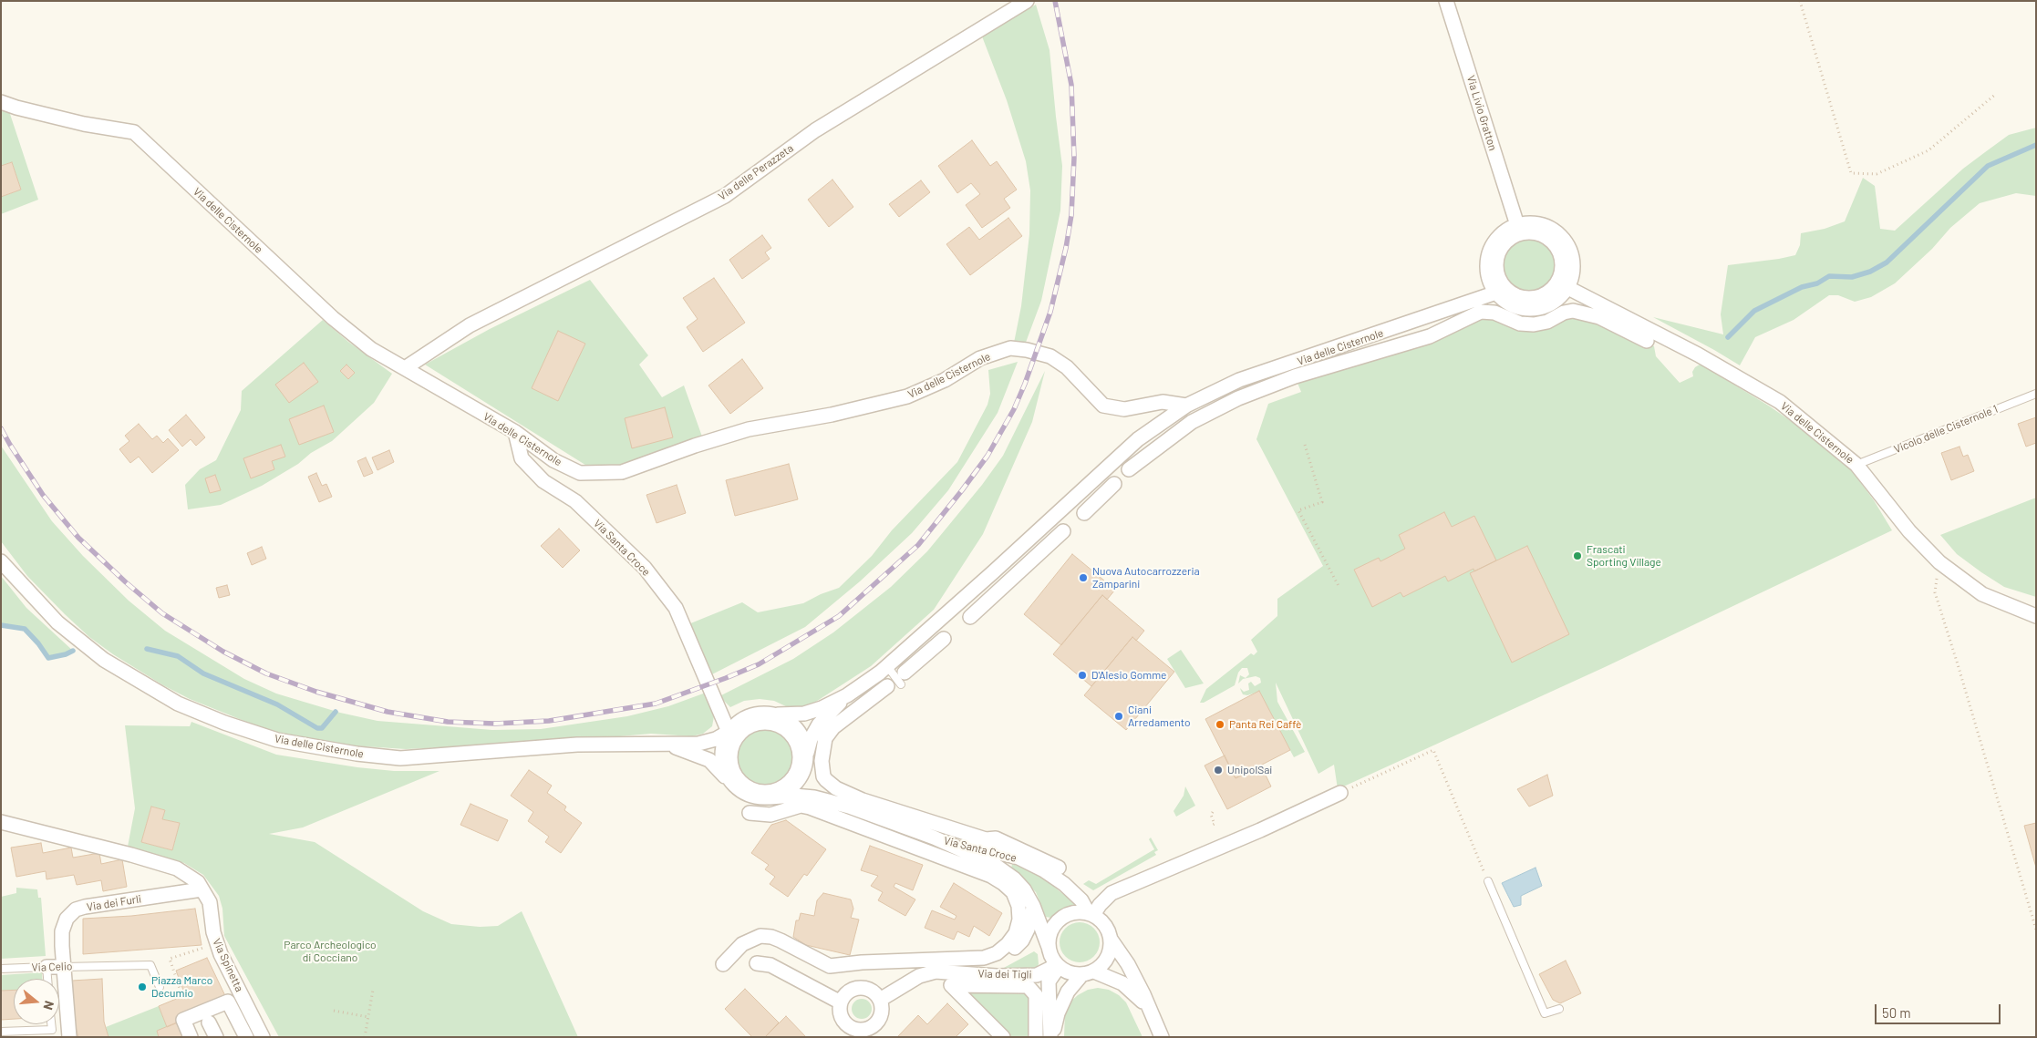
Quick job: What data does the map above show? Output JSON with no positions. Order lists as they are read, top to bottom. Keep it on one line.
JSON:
{"streets":{"street":["Via Livio Gratton","Via delle Perazzeta","Via delle Cisternole","Via Santa Croce","Via dei Furli","Via Spinetta","Via Celio","Via dei Tigli"],"lane":["Vicolo delle Cisternole 1"]},"crossings":[["Via delle Perazzeta","Via delle Cisternole"],["Via delle Cisternole","Vicolo delle Cisternole 1"],["Via delle Cisternole","Via Santa Croce"],["Via Santa Croce","Via dei Tigli"],["Via dei Furli","Via Spinetta"],["Via dei Furli","Via Celio"]],"parks":["Parco Archeologico di Cocciano"],"places":["Frascati Sporting Village","Nuova Autocarrozzeria Zamparini","D'Alesio Gomme","Ciani Arredamento","Panta Rei Caffè","UnipolSai","Piazza Marco Decumio"],"scale_bar":"50 m","north":"right"}
